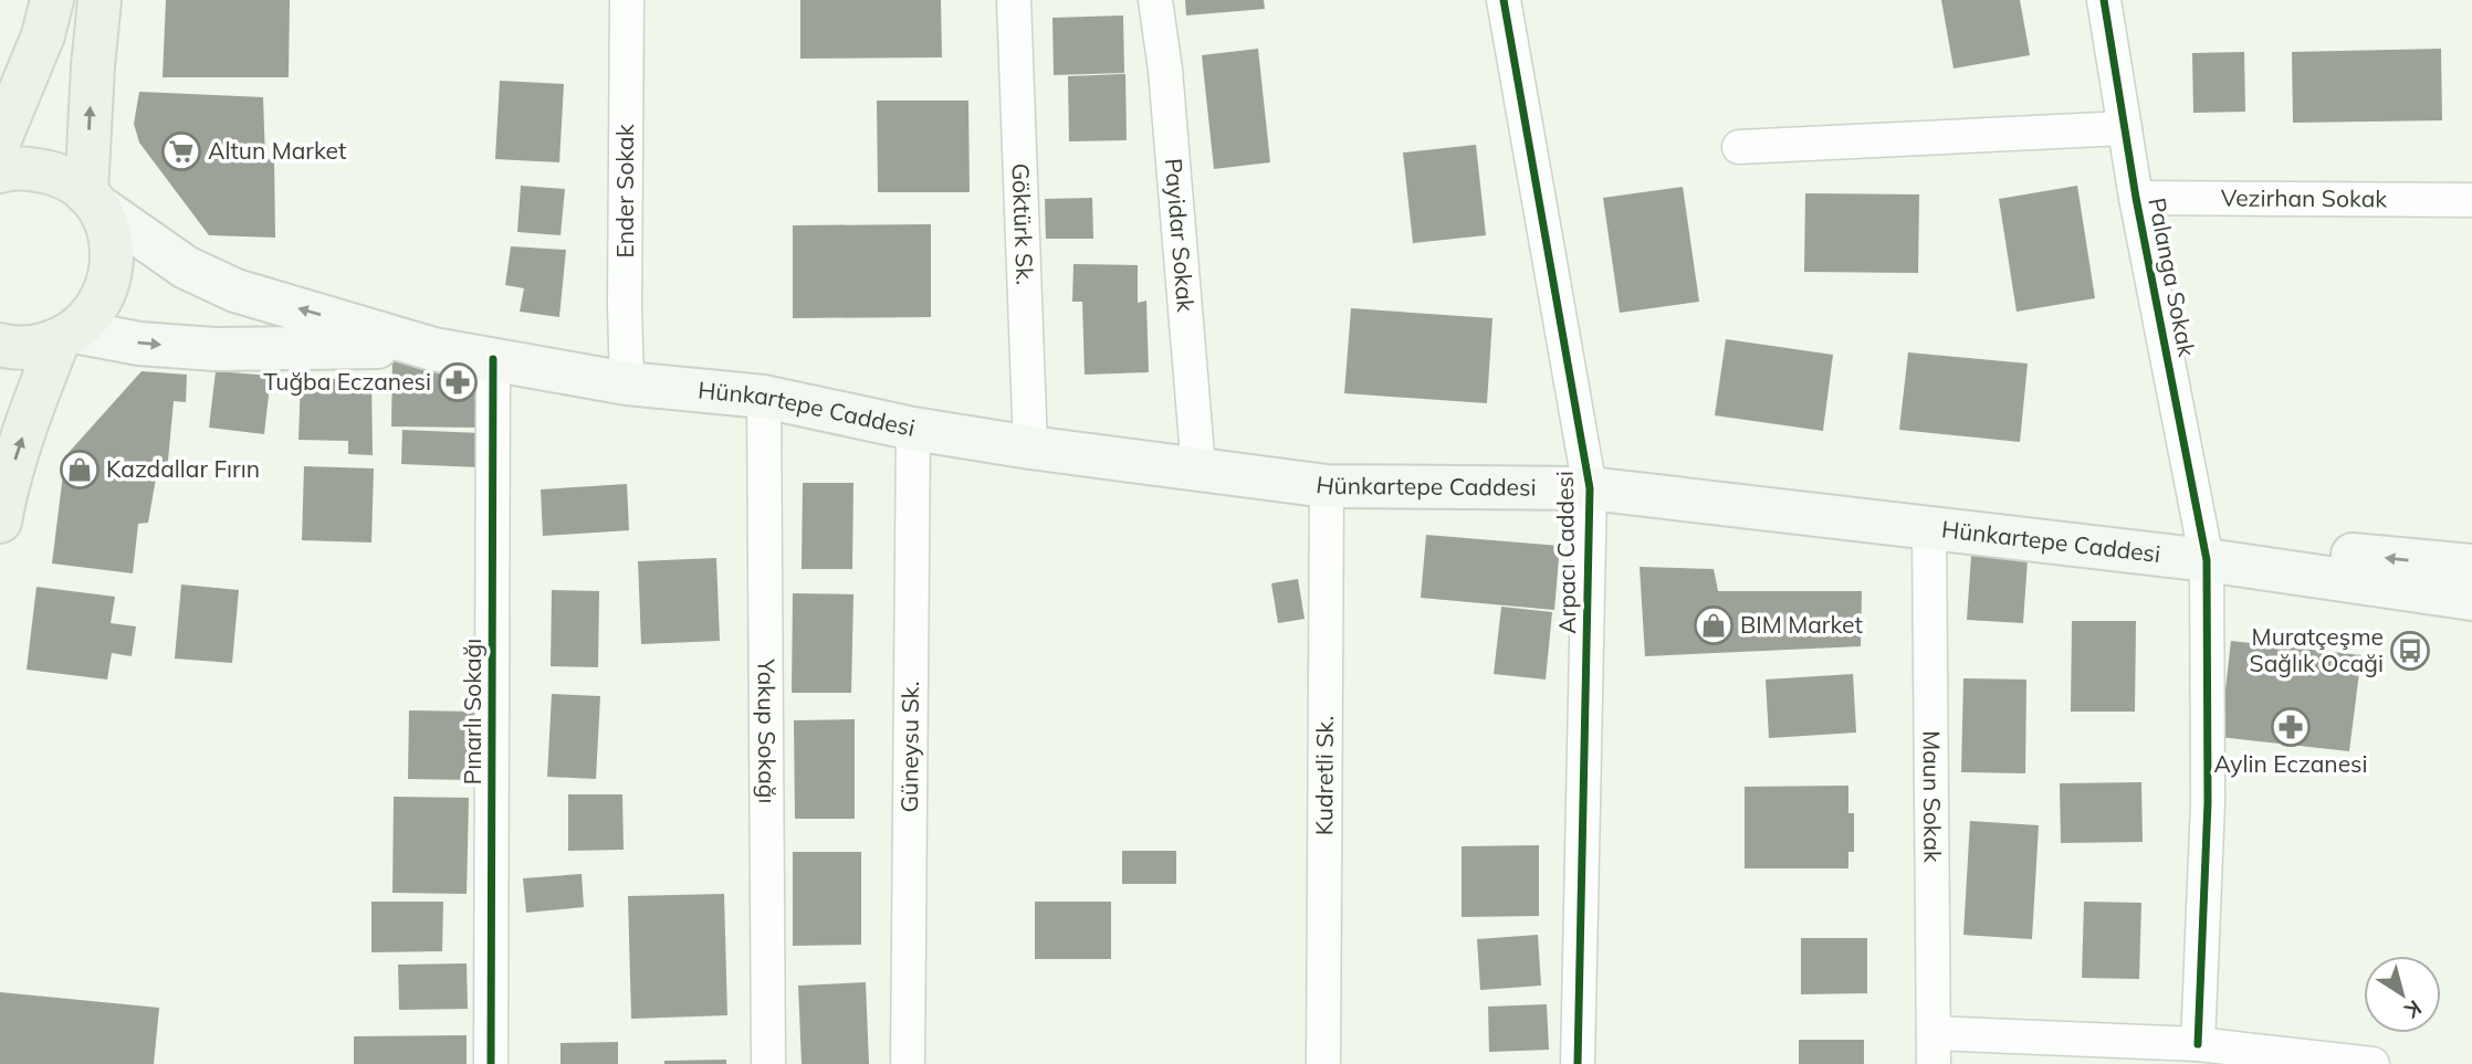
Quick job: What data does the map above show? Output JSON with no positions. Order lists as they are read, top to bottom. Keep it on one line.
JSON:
{"streets":{"main road":["Hünkartepe Caddesi"],"street":["Ender Sokak","Vezirhan Sokak","Göktürk Sk.","Payidar Sokak","Palanga Sokak","Arpacı Caddesi","Pınarlı Sokağı","Yakup Sokağı","Güneysu Sk.","Kudretli Sk.","Maun Sokak"]},"crossings":[["Ender Sokak","Hünkartepe Caddesi"],["Vezirhan Sokak","Palanga Sokak"],["Göktürk Sk.","Hünkartepe Caddesi"],["Payidar Sokak","Hünkartepe Caddesi"],["Palanga Sokak","Hünkartepe Caddesi"],["Hünkartepe Caddesi","Arpacı Caddesi"],["Hünkartepe Caddesi","Pınarlı Sokağı"],["Hünkartepe Caddesi","Yakup Sokağı"],["Hünkartepe Caddesi","Güneysu Sk."],["Hünkartepe Caddesi","Kudretli Sk."],["Hünkartepe Caddesi","Maun Sokak"]],"places":{"supermarket":["Altun Market"],"pharmacy":["Tuğba Eczanesi","Aylin Eczanesi"],"shop":["Kazdallar Fırın","BIM Market"],"bus stop":["Muratçeşme Sağlık Ocaği"]},"north":"bottom right"}
